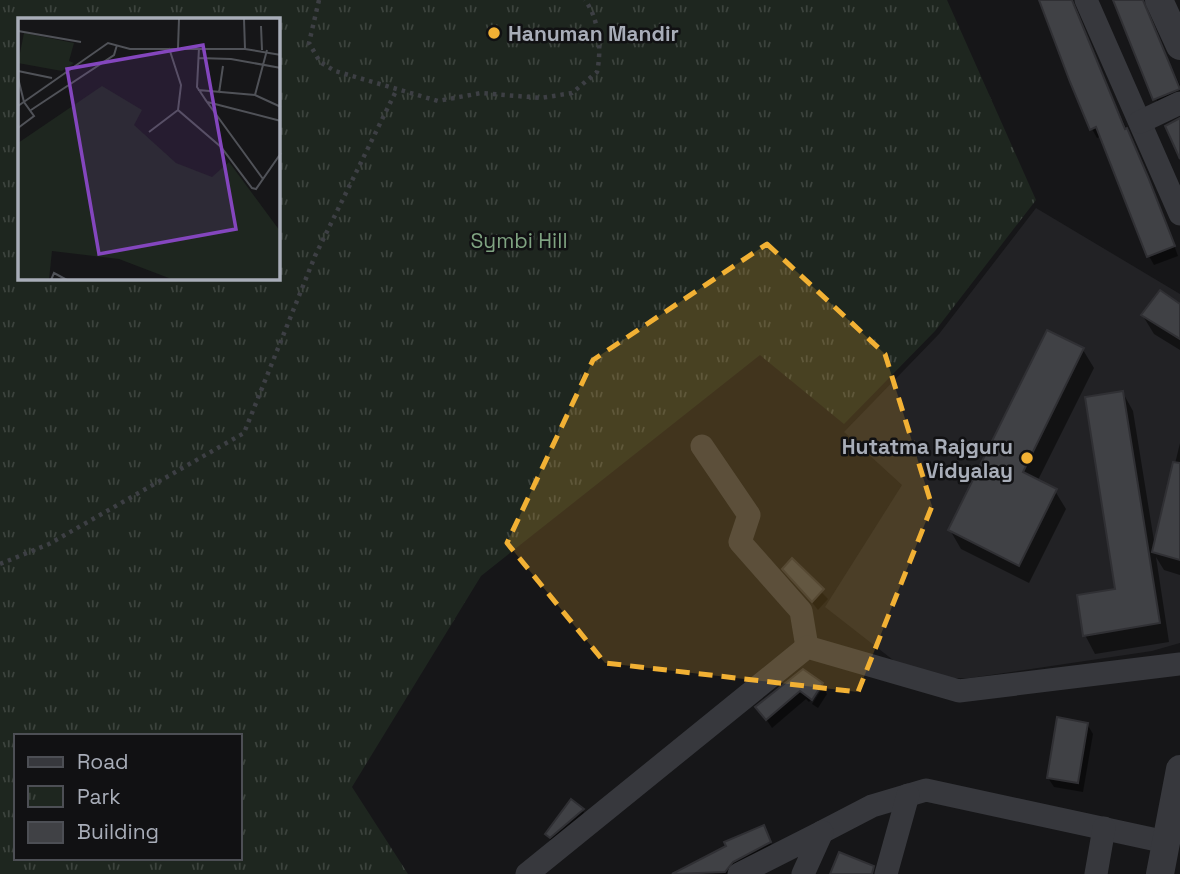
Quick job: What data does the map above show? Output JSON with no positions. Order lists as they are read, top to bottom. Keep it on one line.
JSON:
{"parks":["Symbi Hill"],"places":["Hanuman Mandir","Hutatma Rajguru Vidyalay"],"legend":["Road","Park","Building"]}
